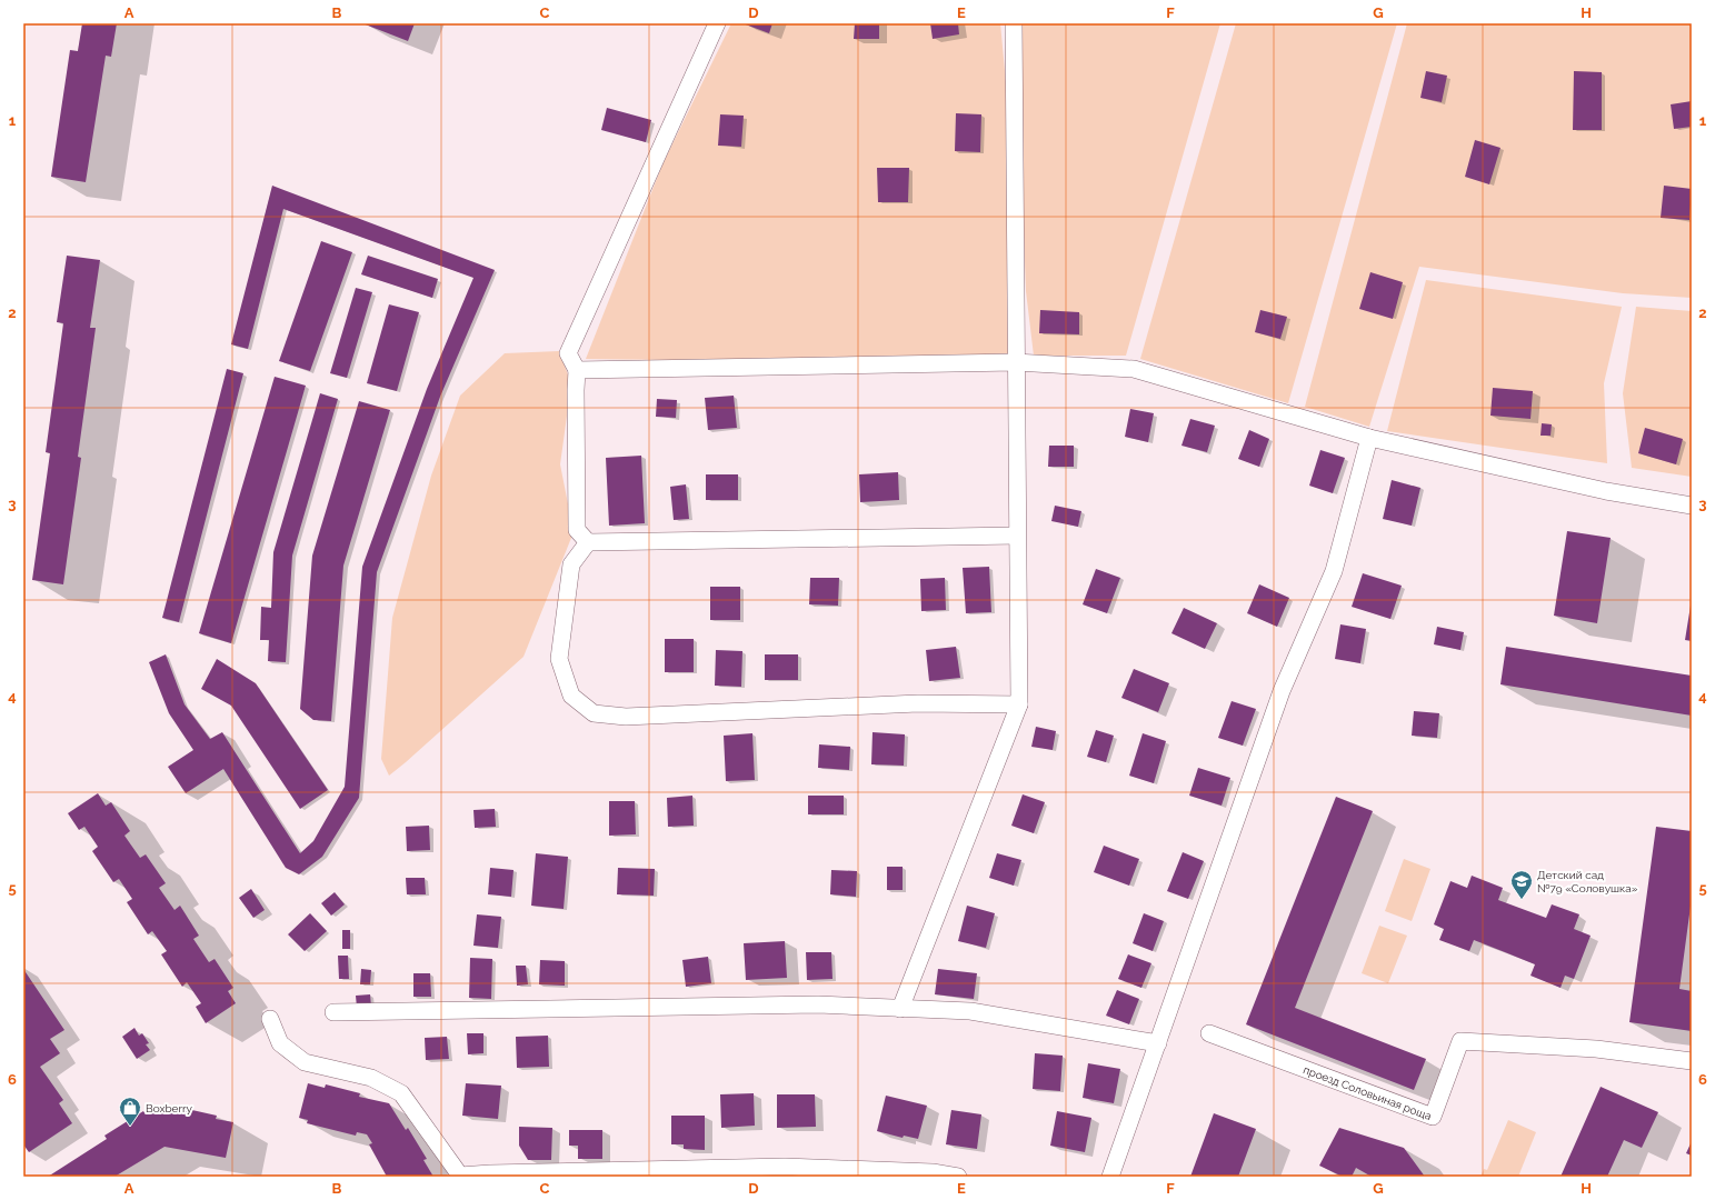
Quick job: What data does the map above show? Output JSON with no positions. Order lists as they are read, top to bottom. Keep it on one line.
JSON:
{"streets":{"street":["проезд Соловьиная роща"]},"places":{"school or university":["Детский сад №79 «Соловушка»"],"shop":["Boxberry"]},"grid":{"columns":["A","B","C","D","E","F","G","H"],"rows":["1","2","3","4","5","6"]}}
